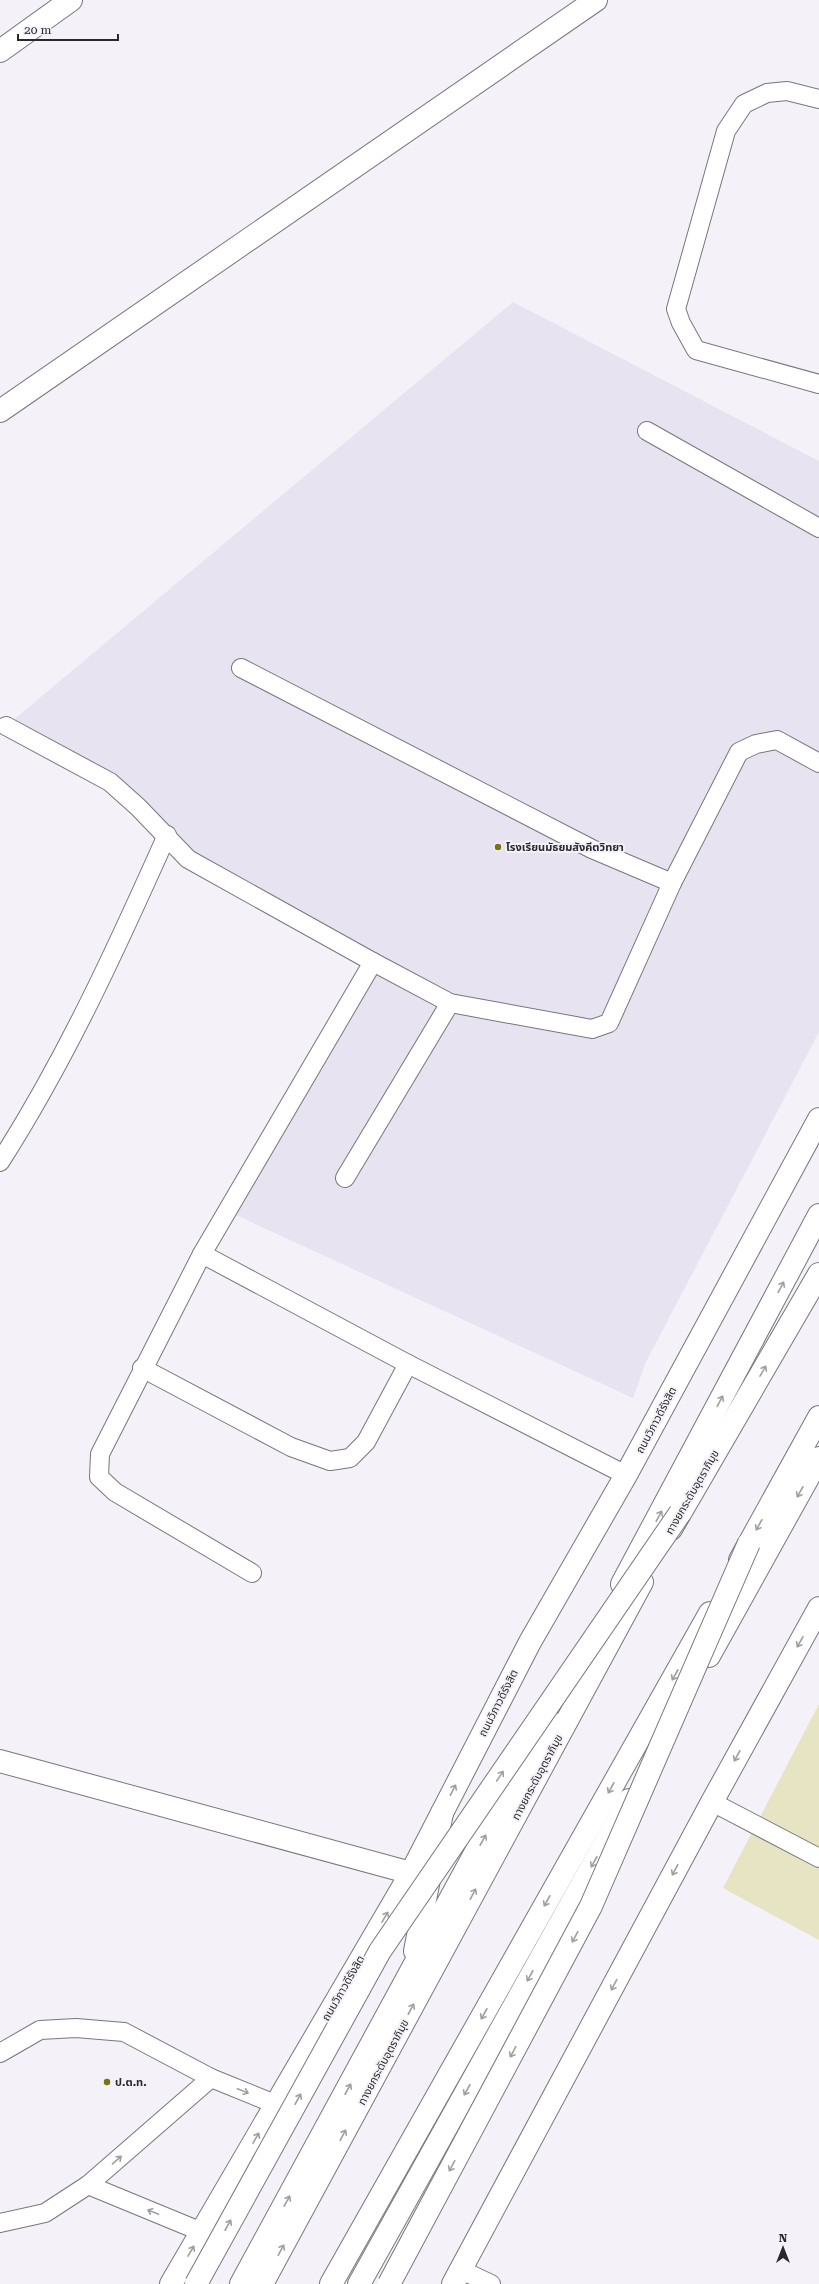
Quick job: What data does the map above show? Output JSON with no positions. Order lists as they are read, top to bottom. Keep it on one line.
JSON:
{"streets":{"main road":["ถนนวิภาวดีรังสิต","ทางยกระดับอุตราภิมุข"]},"places":["โรงเรียนมัธยมสังคีตวิทยา","ป.ต.ท."],"scale_bar":"20 m","north":"top"}
